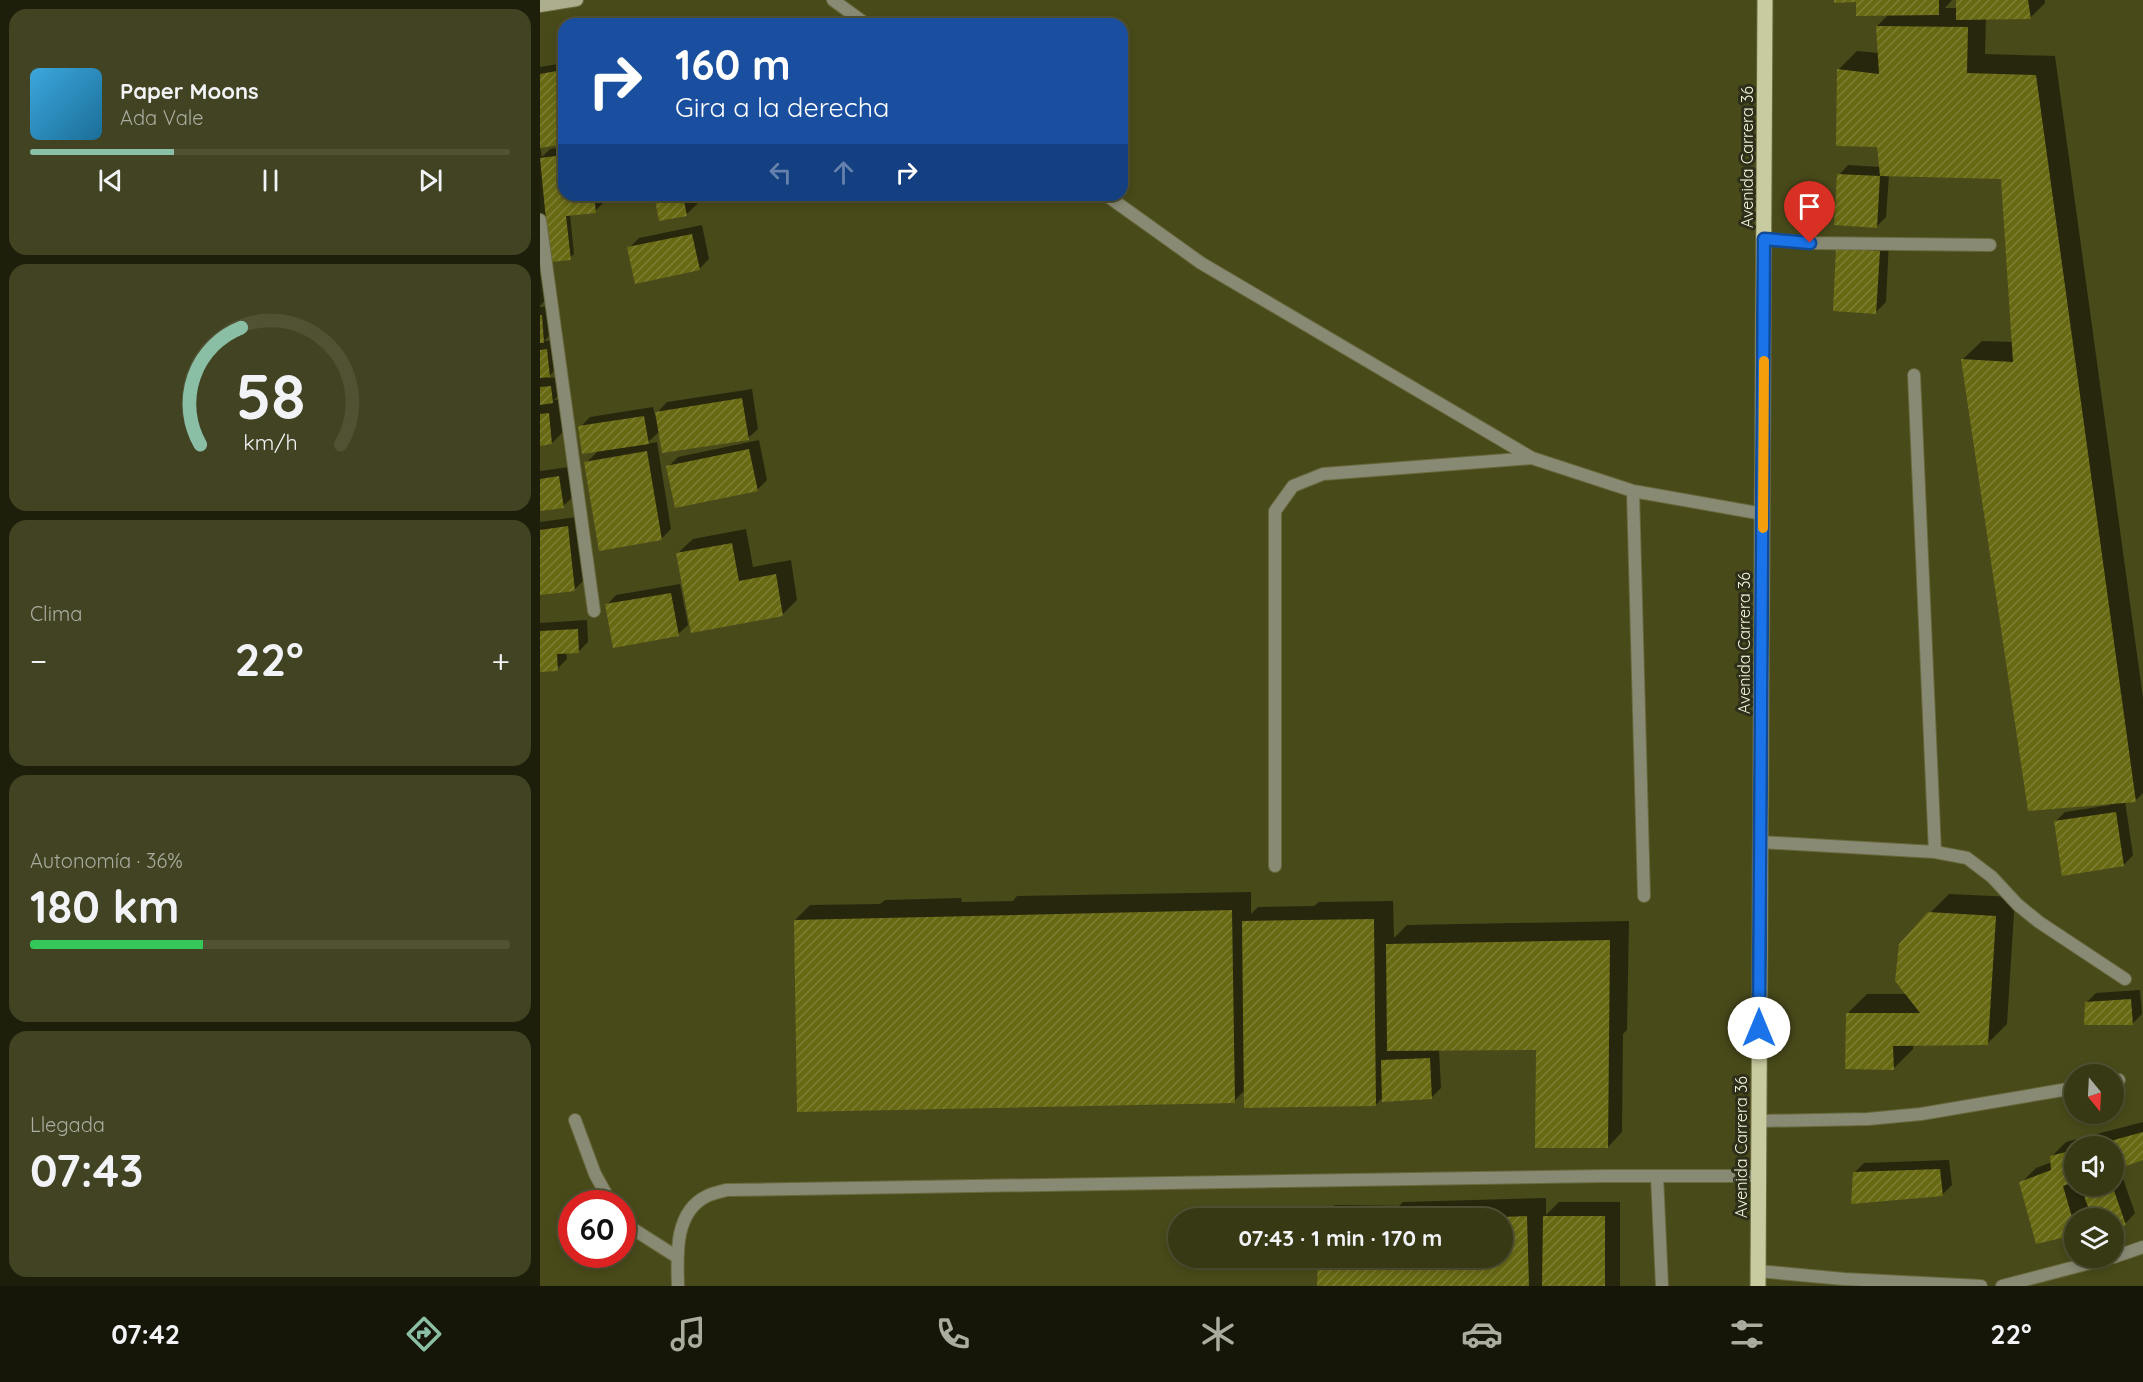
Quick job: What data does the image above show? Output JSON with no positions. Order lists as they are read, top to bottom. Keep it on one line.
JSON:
{"streets":{"main road":["Avenida Carrera 36"]},"north":"bottom","page":{"turn":["160 m","Gira a la derecha"],"song":["Paper Moons","Ada Vale"],"tile":["Clima",["Autonomía · 36%","180 km"],["Llegada","07:43"]],"heat":["−","22°","+"],"limit":"60","trip":"07:43 · 1 min · 170 m","tabs":["07:42","22°"],"gauge":["58","km/h"]}}
